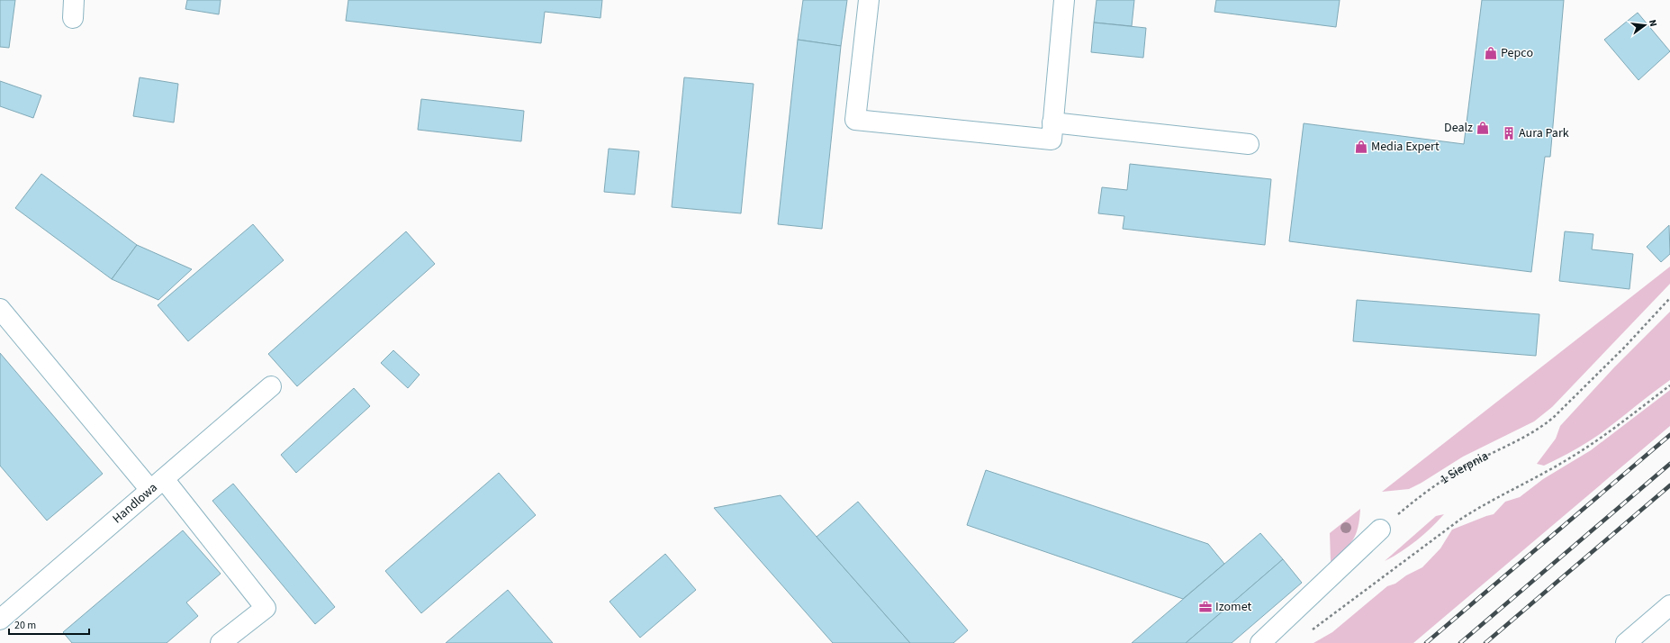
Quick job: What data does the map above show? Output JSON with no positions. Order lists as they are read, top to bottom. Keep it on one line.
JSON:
{"streets":{"street":["Handlowa"],"path":["1 Sierpnia"]},"places":{"shop":["Pepco","Dealz","Media Expert"],"building":["Aura Park"],"office":["Izomet"]},"scale_bar":"20 m","north":"right"}
